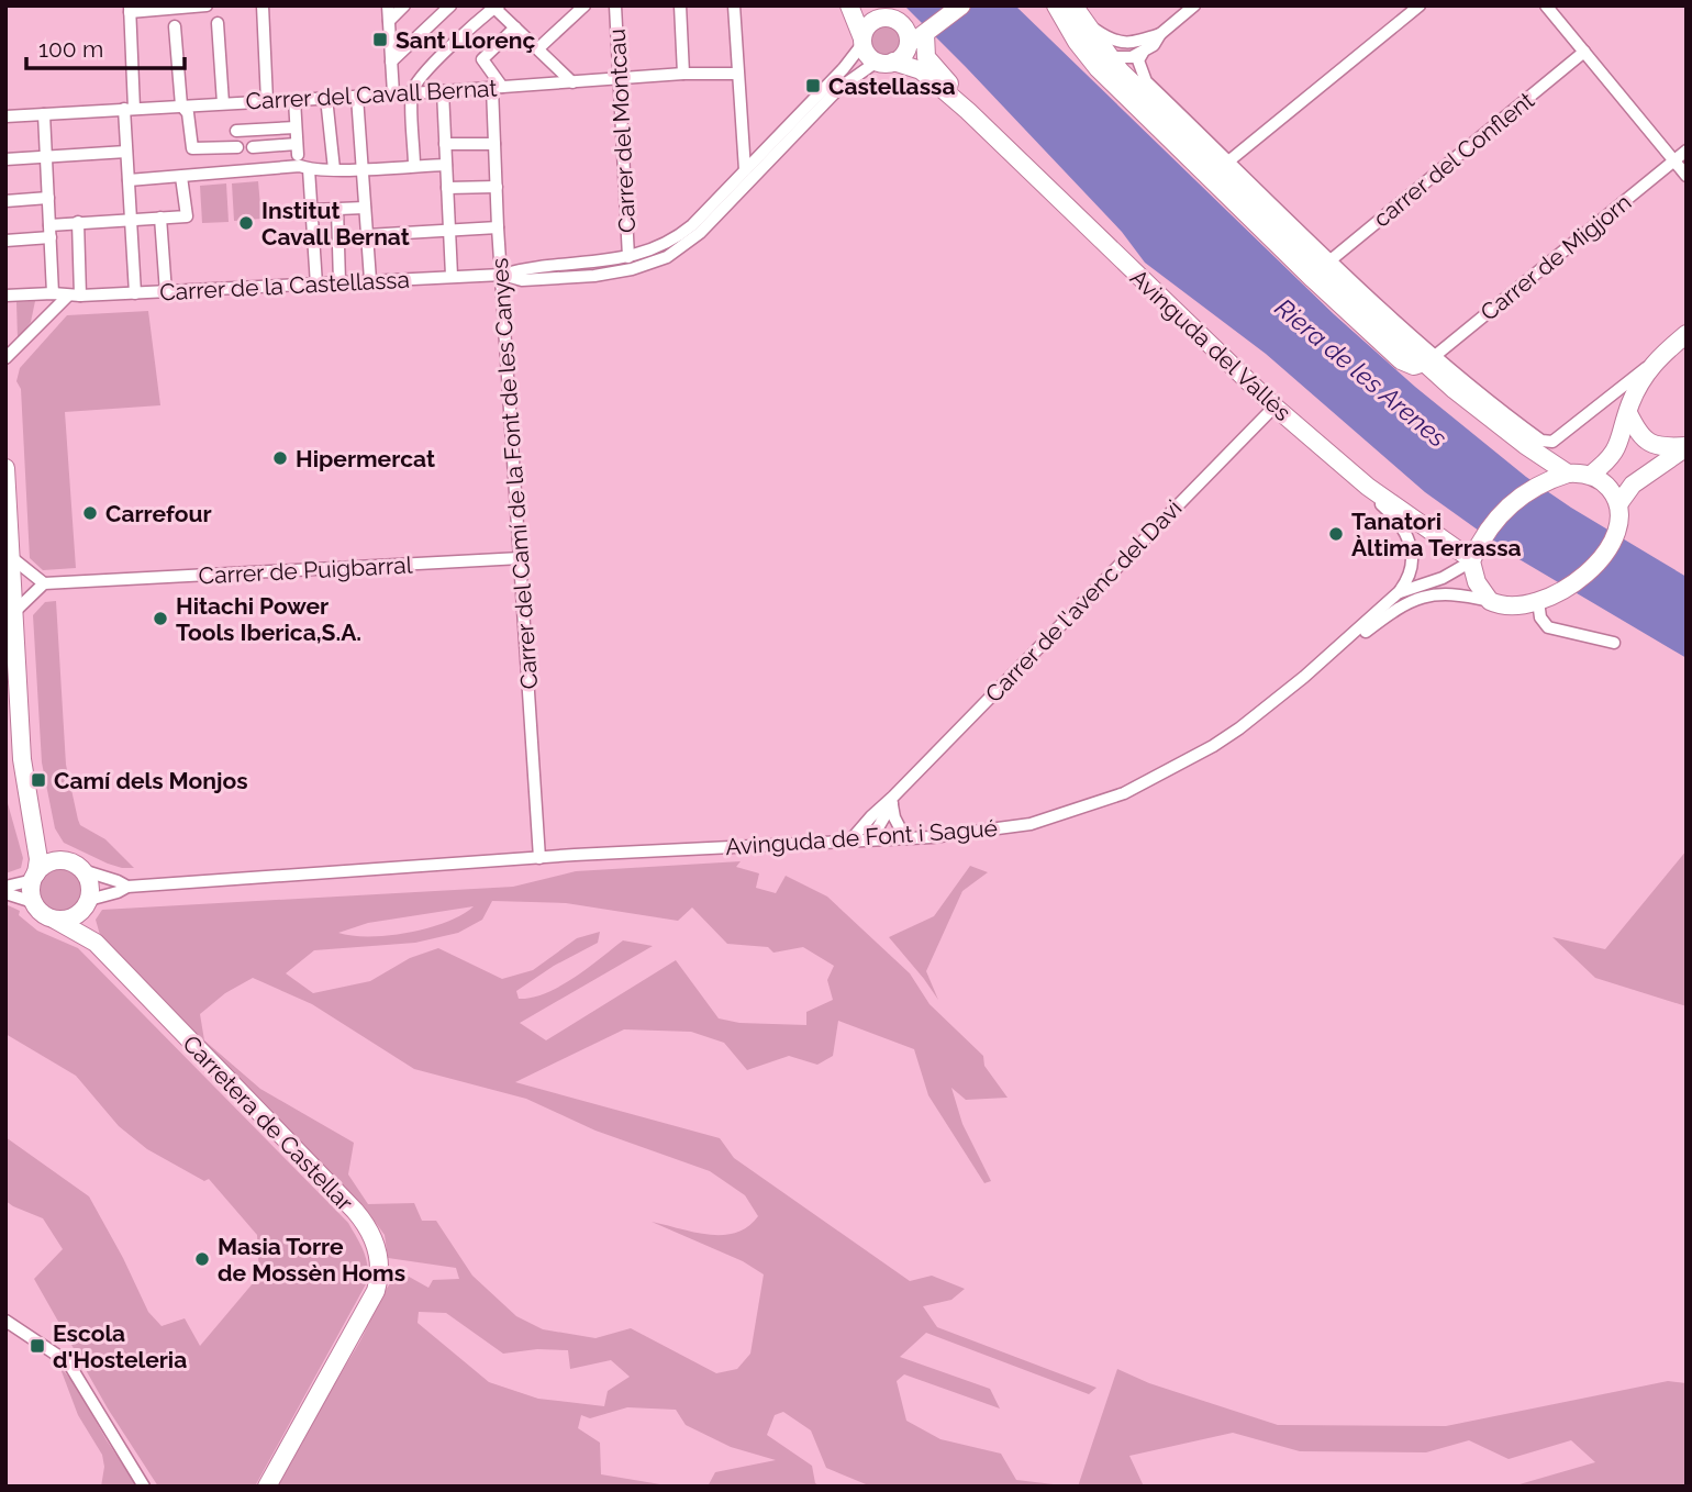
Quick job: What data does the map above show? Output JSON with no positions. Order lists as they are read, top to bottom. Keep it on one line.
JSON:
{"streets":{"main road":["Avinguda del Vallès","Carretera de Castellar"],"street":["Carrer del Cavall Bernat","Carrer del Montcau","carrer del Conflent","Carrer de Migjorn","Carrer de la Castellassa","Carrer del Camí de la Font de les Canyes","Carrer de Puigbarral","Carrer de l'avenc del Davi","Avinguda de Font i Sagué"]},"crossings":[["Carrer del Cavall Bernat","Carrer del Montcau"],["Carrer del Cavall Bernat","Carrer del Camí de la Font de les Canyes"],["Carrer del Montcau","Carrer de la Castellassa"],["Carrer de la Castellassa","Avinguda del Vallès"],["Carrer de la Castellassa","Carrer del Camí de la Font de les Canyes"],["Avinguda del Vallès","Carrer de l'avenc del Davi"],["Carrer del Camí de la Font de les Canyes","Carrer de Puigbarral"],["Carrer del Camí de la Font de les Canyes","Avinguda de Font i Sagué"],["Carrer de l'avenc del Davi","Avinguda de Font i Sagué"],["Avinguda de Font i Sagué","Carretera de Castellar"]],"water":["Riera de les Arenes"],"places":{"transit":["Sant Llorenç","Castellassa","Camí dels Monjos","Escola d'Hosteleria"],"other":["Institut Cavall Bernat","Hipermercat","Carrefour","Tanatori Àltima Terrassa","Hitachi Power Tools Iberica,S.A.","Masia Torre de Mossèn Homs"]},"scale_bar":"100 m"}
